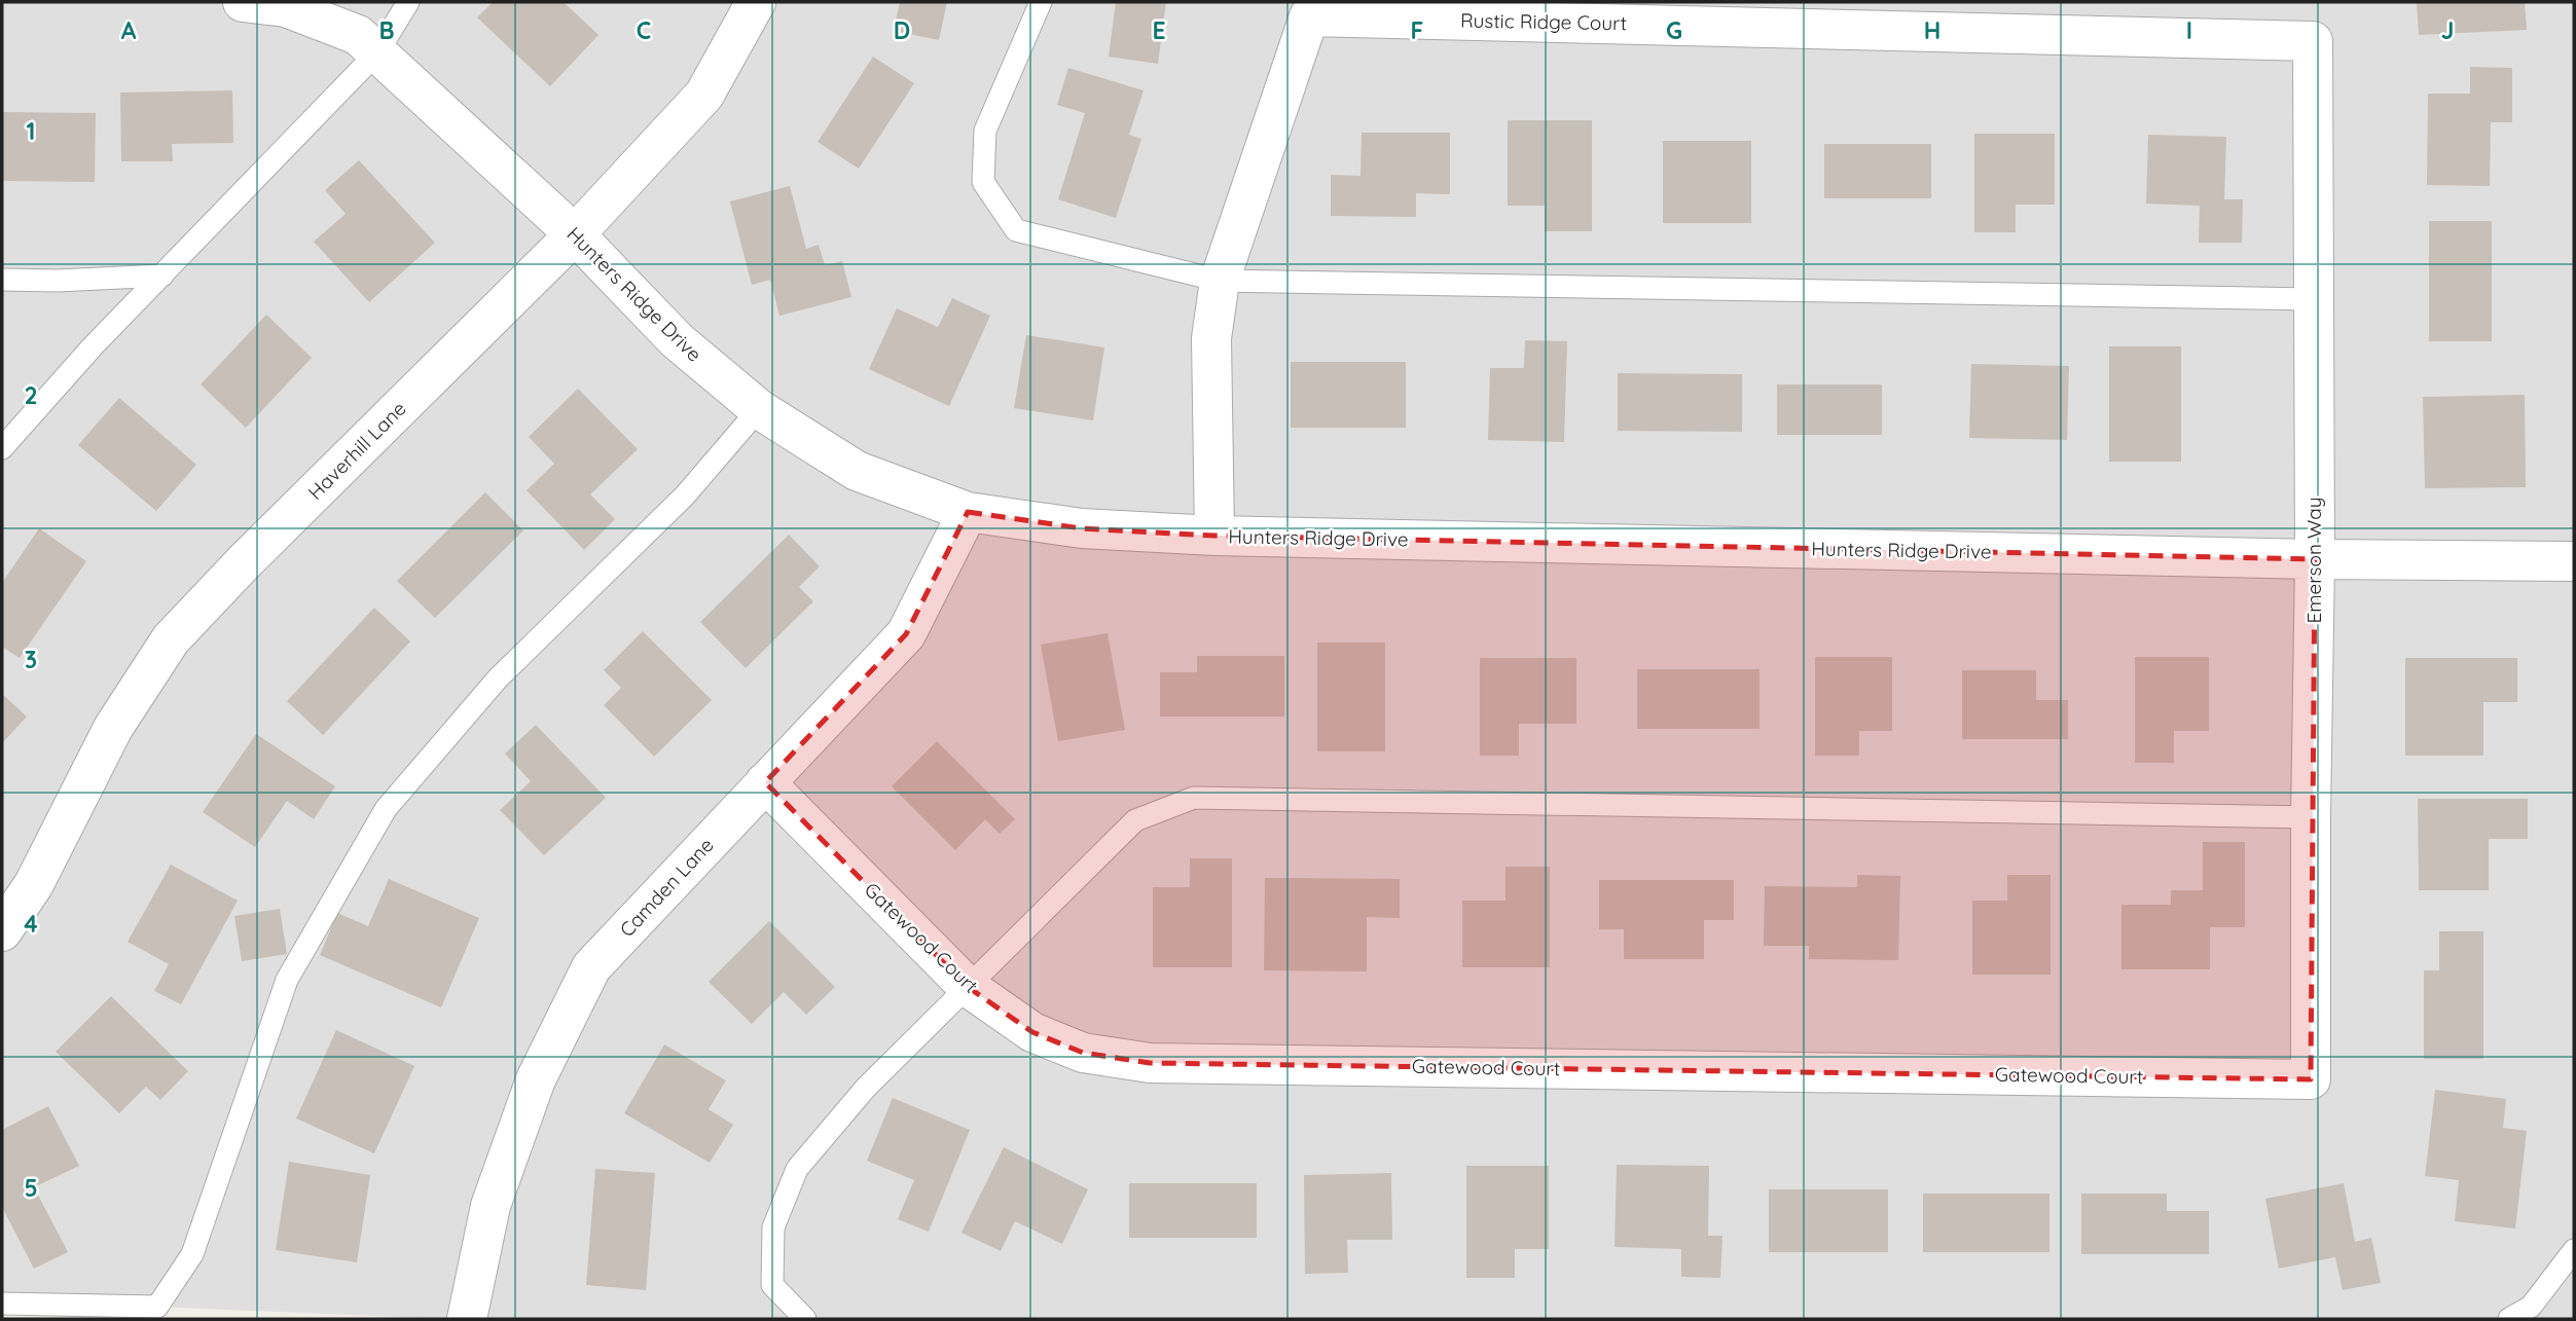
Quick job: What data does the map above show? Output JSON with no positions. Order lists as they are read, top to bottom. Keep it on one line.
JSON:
{"streets":{"street":["Rustic Ridge Court","Hunters Ridge Drive","Haverhill Lane","Emerson Way","Camden Lane","Gatewood Court"]},"crossings":[["Rustic Ridge Court","Hunters Ridge Drive"],["Rustic Ridge Court","Emerson Way"],["Hunters Ridge Drive","Haverhill Lane"],["Hunters Ridge Drive","Emerson Way"],["Hunters Ridge Drive","Camden Lane"],["Emerson Way","Gatewood Court"],["Camden Lane","Gatewood Court"]],"grid":{"columns":["A","B","C","D","E","F","G","H","I","J"],"rows":["1","2","3","4","5"]}}
